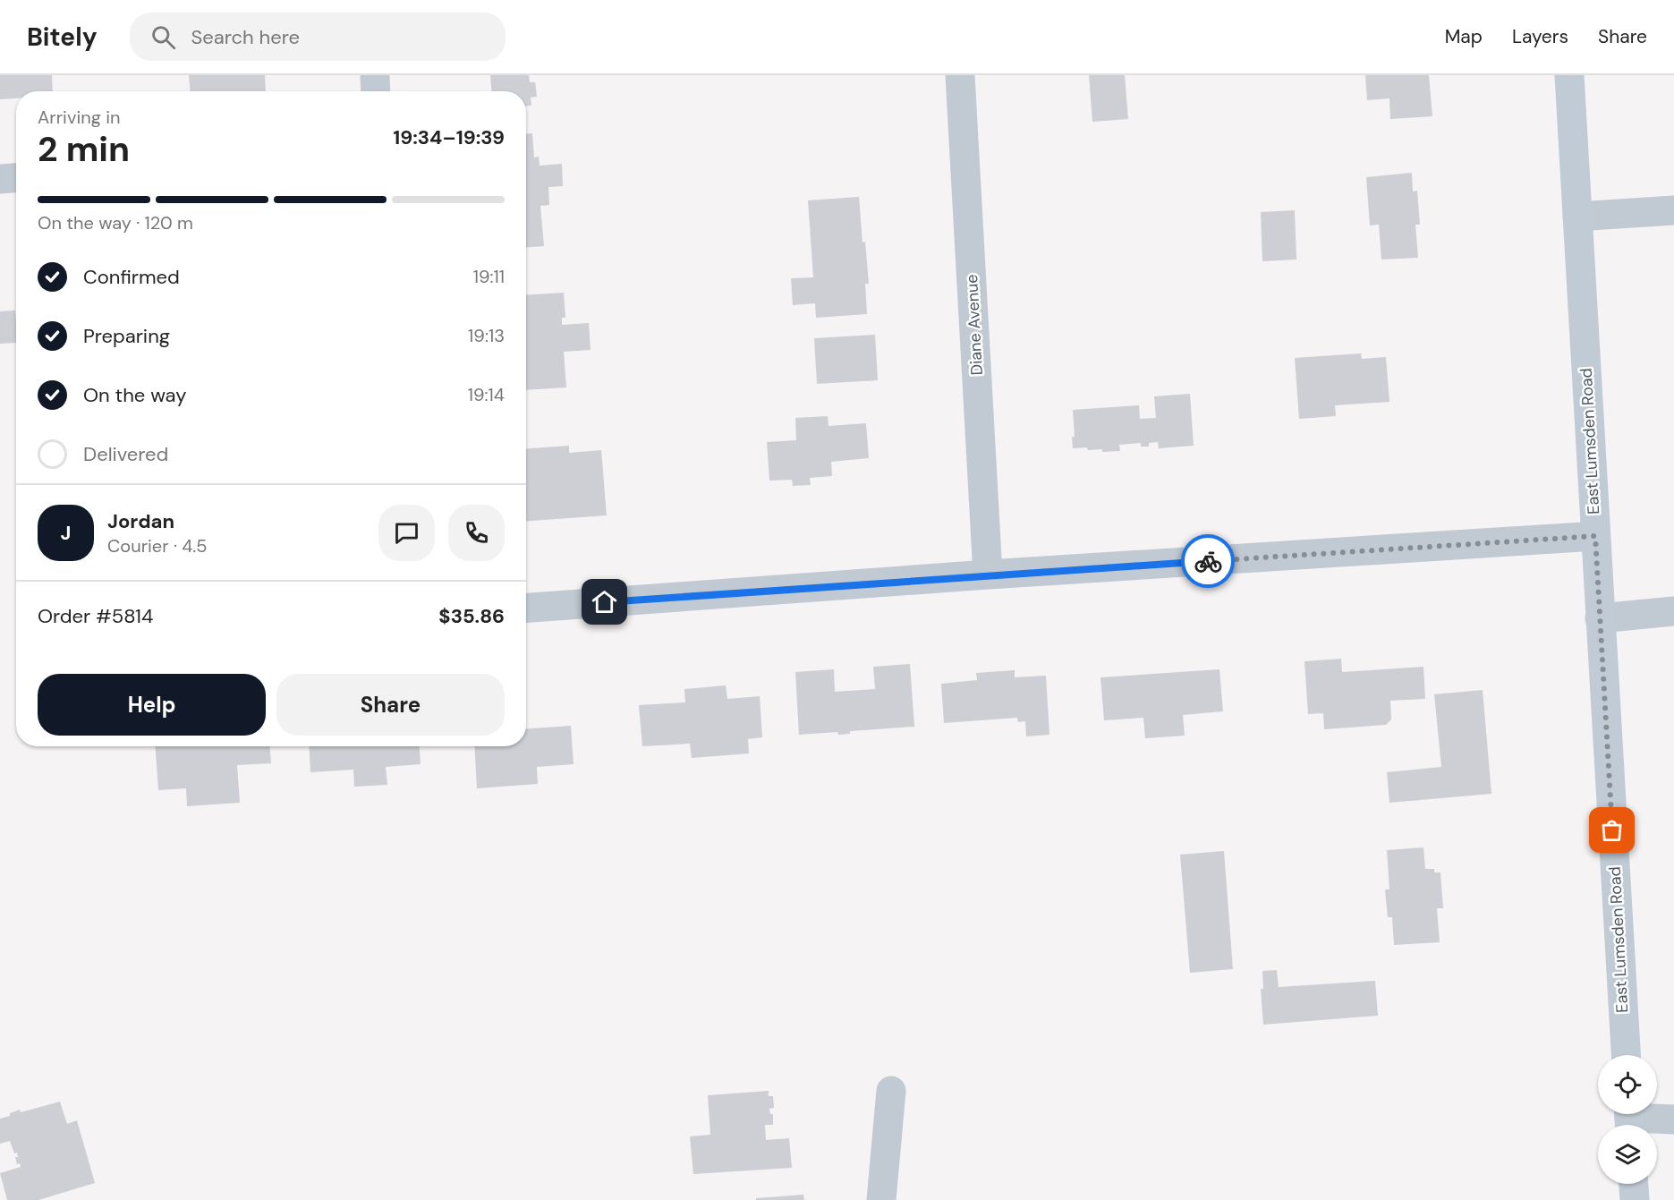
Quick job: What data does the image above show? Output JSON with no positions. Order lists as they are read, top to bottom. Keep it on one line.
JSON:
{"streets":{"street":["Diane Avenue","East Lumsden Road"]},"page":{"header":"Bitely","search":"Search here","nav":["Map","Layers","Share"],"heading":["2 min","Arriving in","19:34–19:39"],"panel":["Jordan","Courier · 4.5","Order #5814","$35.86"],"bar":"On the way · 120 m","list":[["Confirmed","19:11"],["Preparing","19:13"],["On the way","19:14"],"Delivered"],"round":"J","buttons":["Help","Share"]}}
